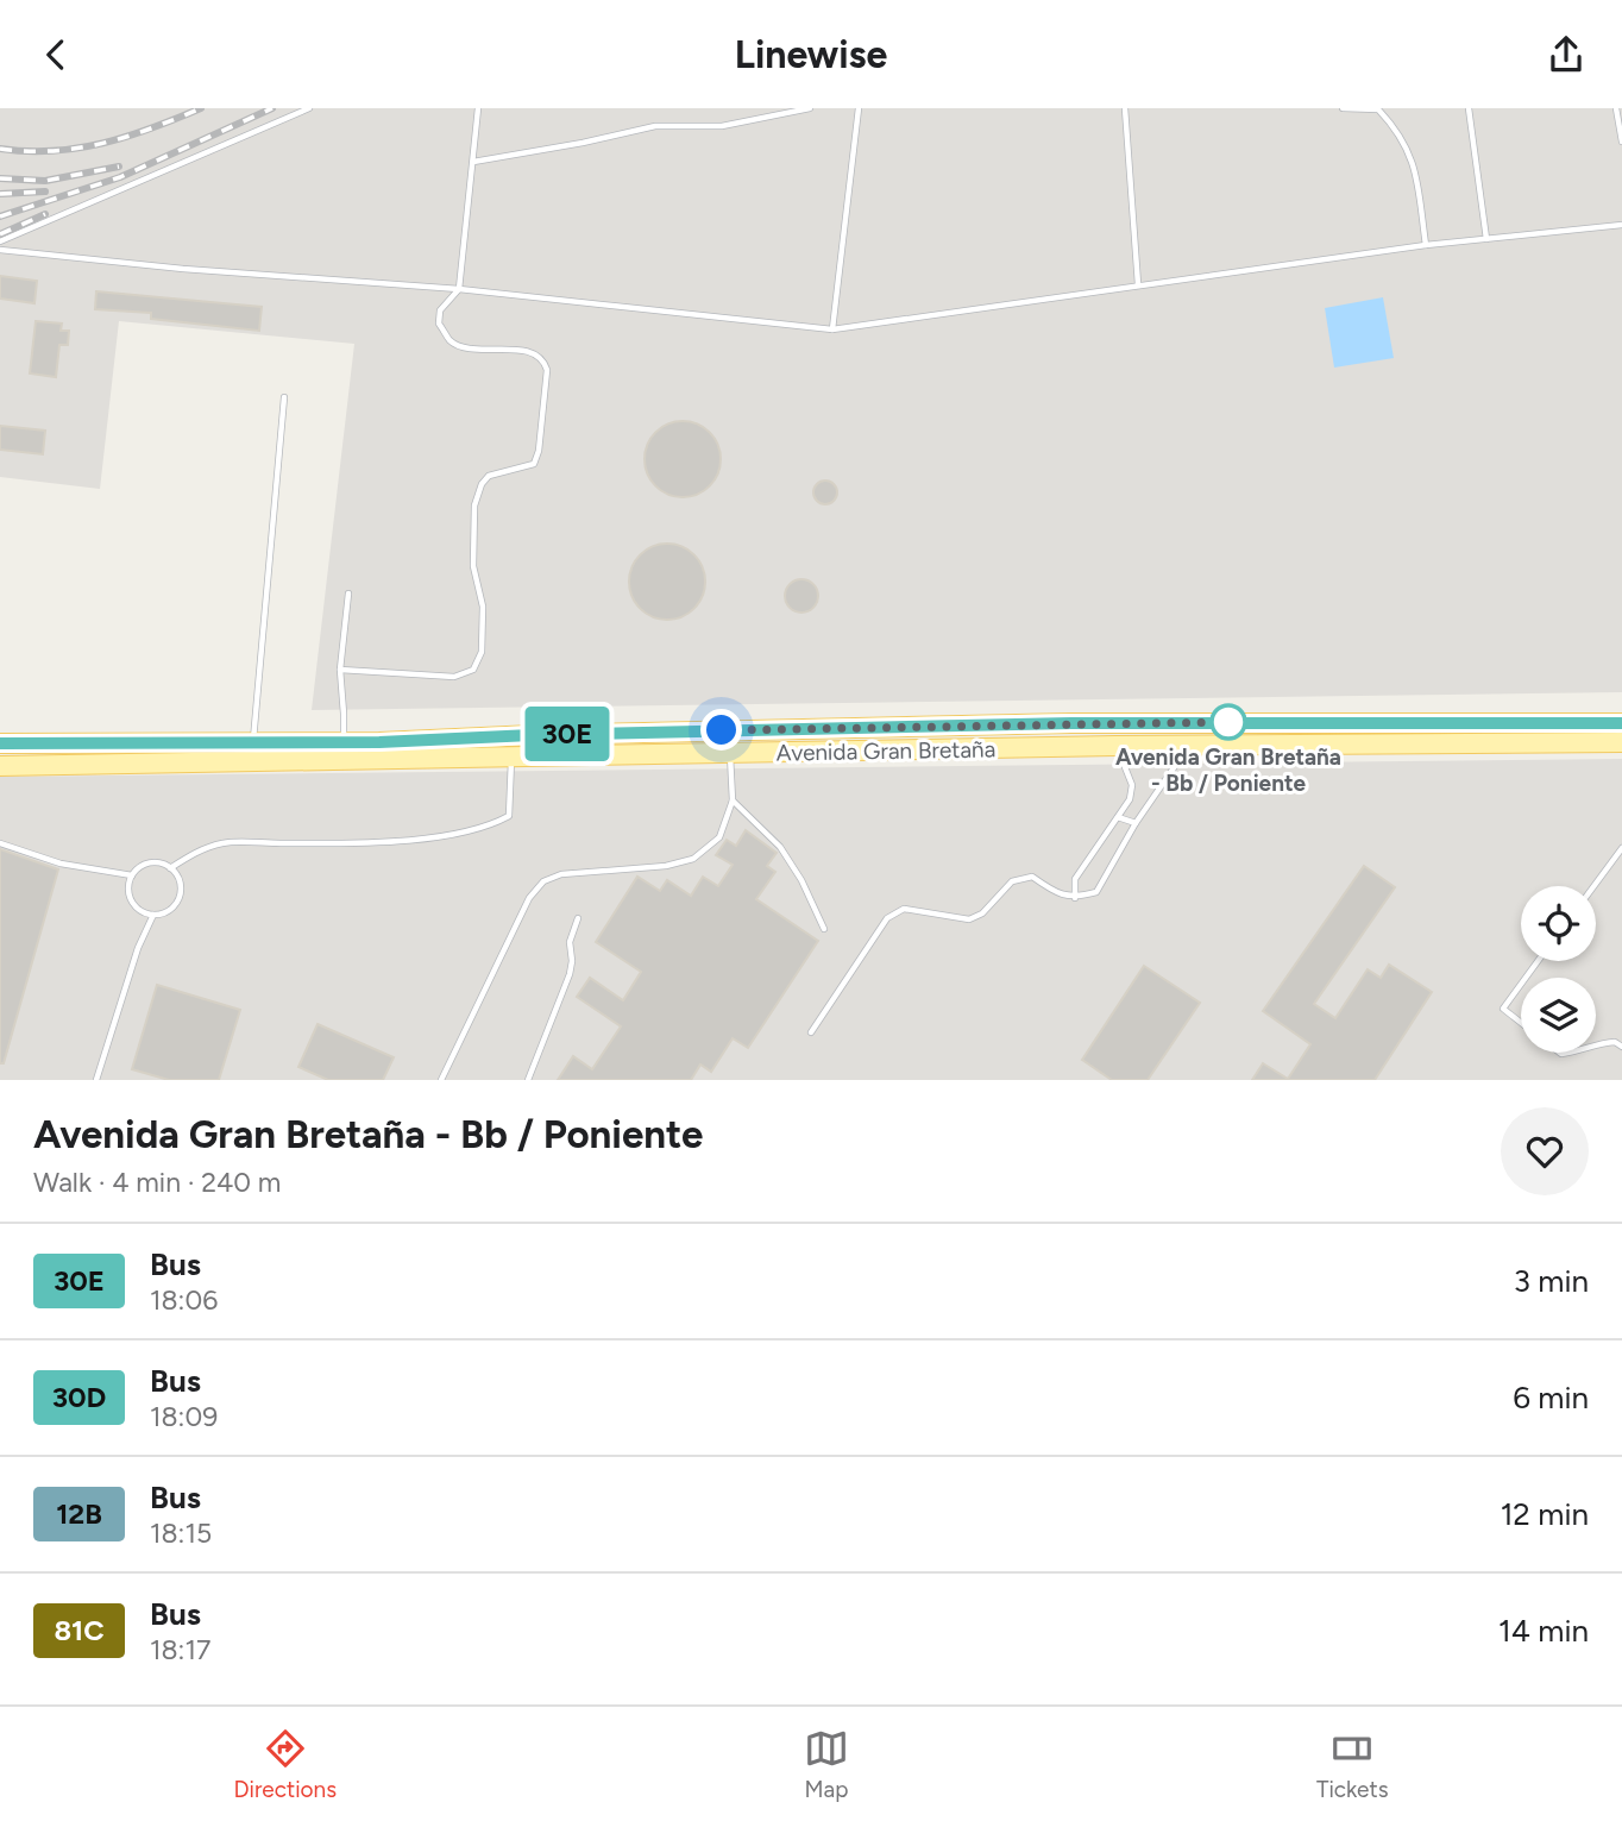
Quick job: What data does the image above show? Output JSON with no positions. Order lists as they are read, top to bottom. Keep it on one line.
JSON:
{"streets":{"main road":["Avenida Gran Bretaña"]},"places":["Avenida Gran Bretaña - Bb / Poniente"],"lines":["bus line 30E"],"page":{"header":"Linewise","on_map":"30E","heading":["Avenida Gran Bretaña - Bb / Poniente","Walk · 4 min · 240 m"],"list":[{"mark":"30E","name":"Bus","note":"18:06","value":"3 min"},{"mark":"30D","name":"Bus","note":"18:09","value":"6 min"},{"mark":"12B","name":"Bus","note":"18:15","value":"12 min"},{"mark":"81C","name":"Bus","note":"18:17","value":"14 min"}],"tabs":["Directions","Map","Tickets"]}}
